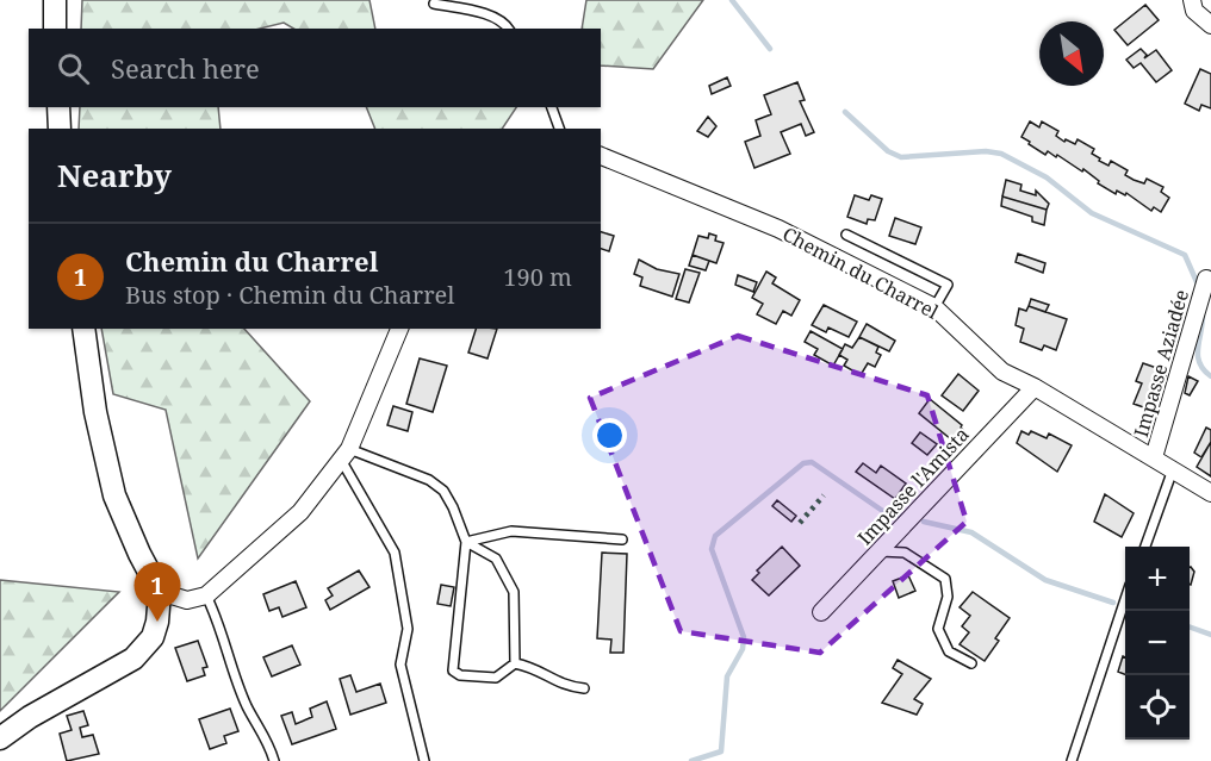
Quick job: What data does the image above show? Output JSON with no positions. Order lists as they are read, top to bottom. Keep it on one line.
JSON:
{"streets":{"street":["Chemin du Charrel","Impasse Aziadée","Impasse l'Amista"]},"crossings":[["Chemin du Charrel","Impasse Aziadée"],["Chemin du Charrel","Impasse l'Amista"]],"north":"bottom right","page":{"search":"Search here","heading":"Nearby","list":[{"mark":"1","name":"Chemin du Charrel","note":"Bus stop · Chemin du Charrel","value":"190 m"}],"map_buttons":["+","−"],"pins":"1"}}
